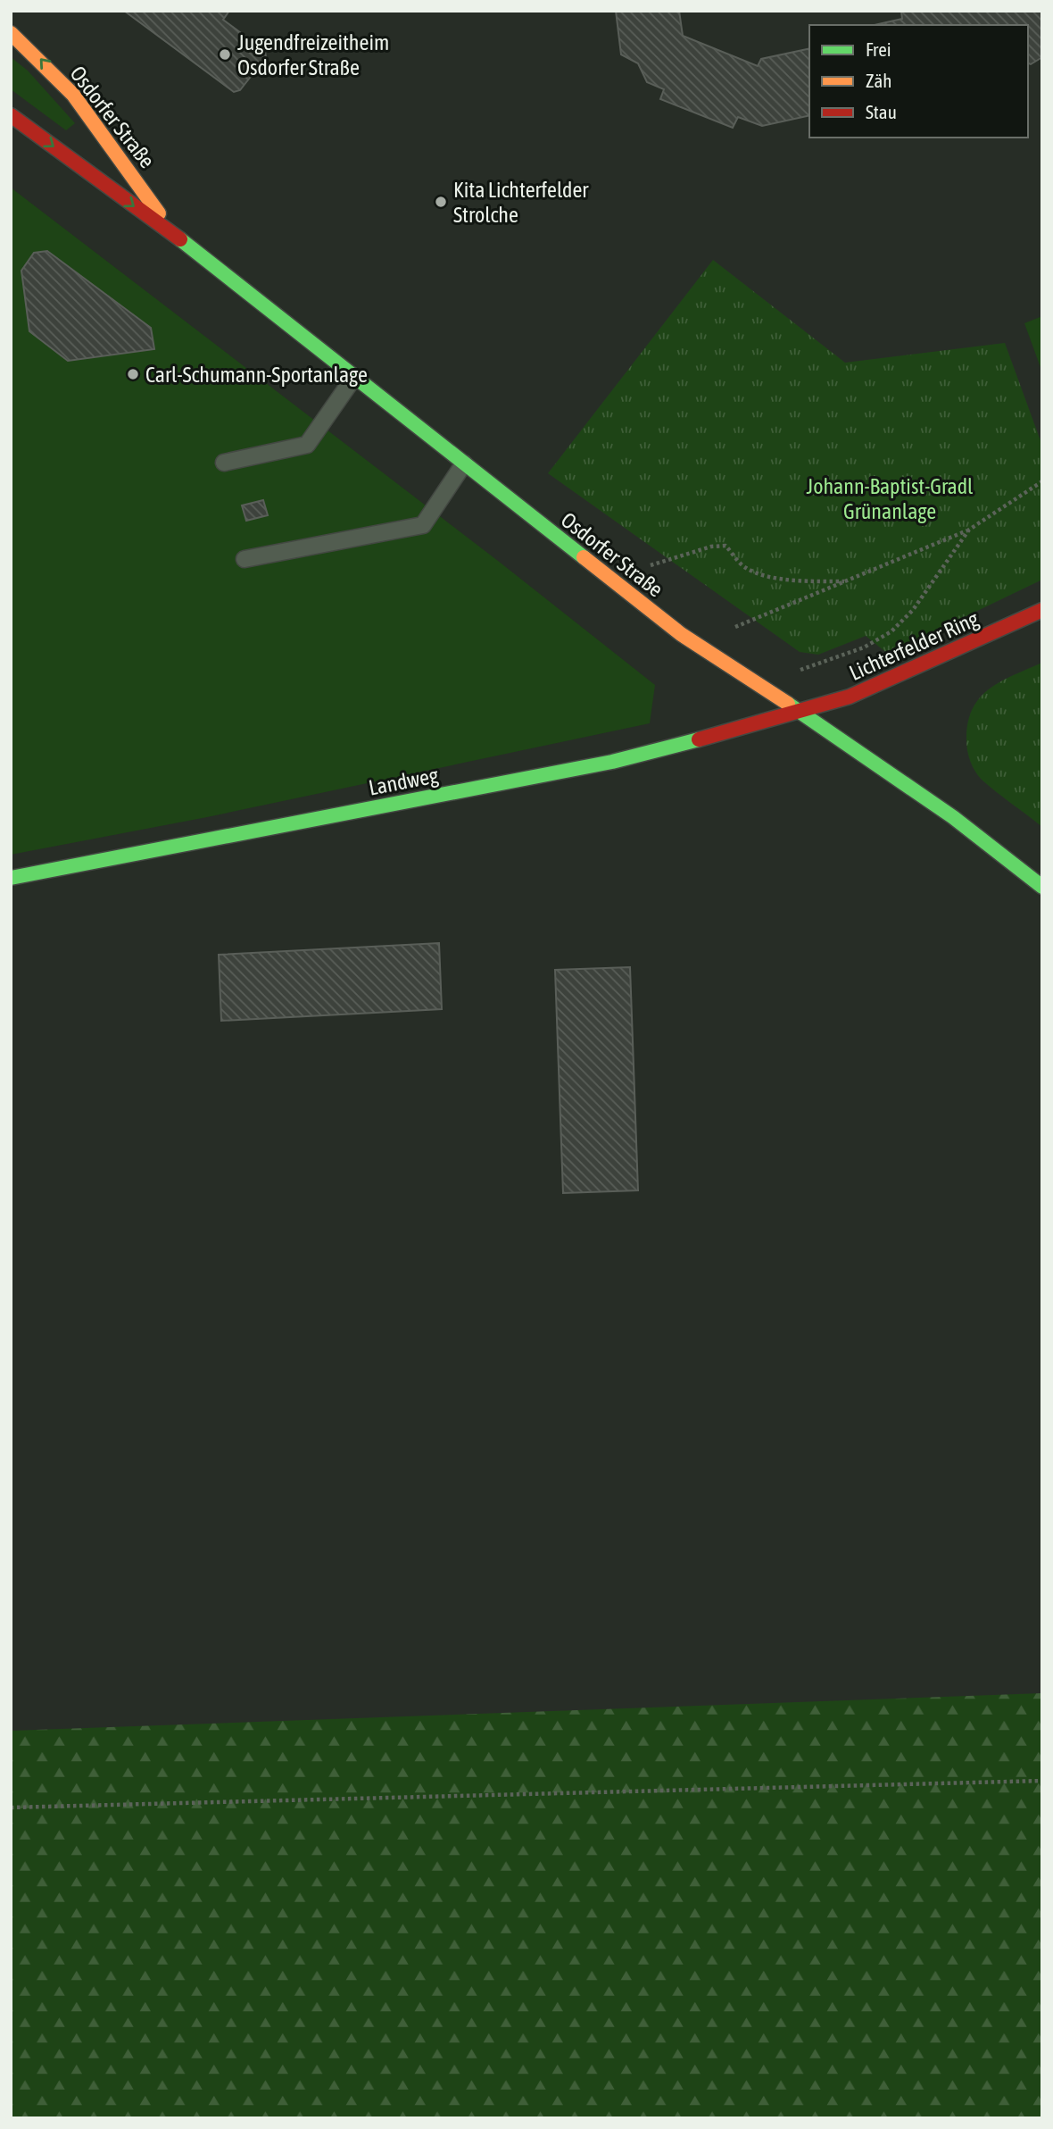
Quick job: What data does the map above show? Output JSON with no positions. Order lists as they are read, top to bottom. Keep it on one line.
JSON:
{"streets":{"street":["Osdorfer Straße","Lichterfelder Ring","Landweg"]},"crossings":[["Osdorfer Straße","Lichterfelder Ring"],["Osdorfer Straße","Landweg"],["Lichterfelder Ring","Landweg"]],"parks":["Johann-Baptist-Gradl Grünanlage"],"places":["Jugendfreizeitheim Osdorfer Straße","Kita Lichterfelder Strolche","Carl-Schumann-Sportanlage"],"legend":["Frei","Zäh","Stau"]}
